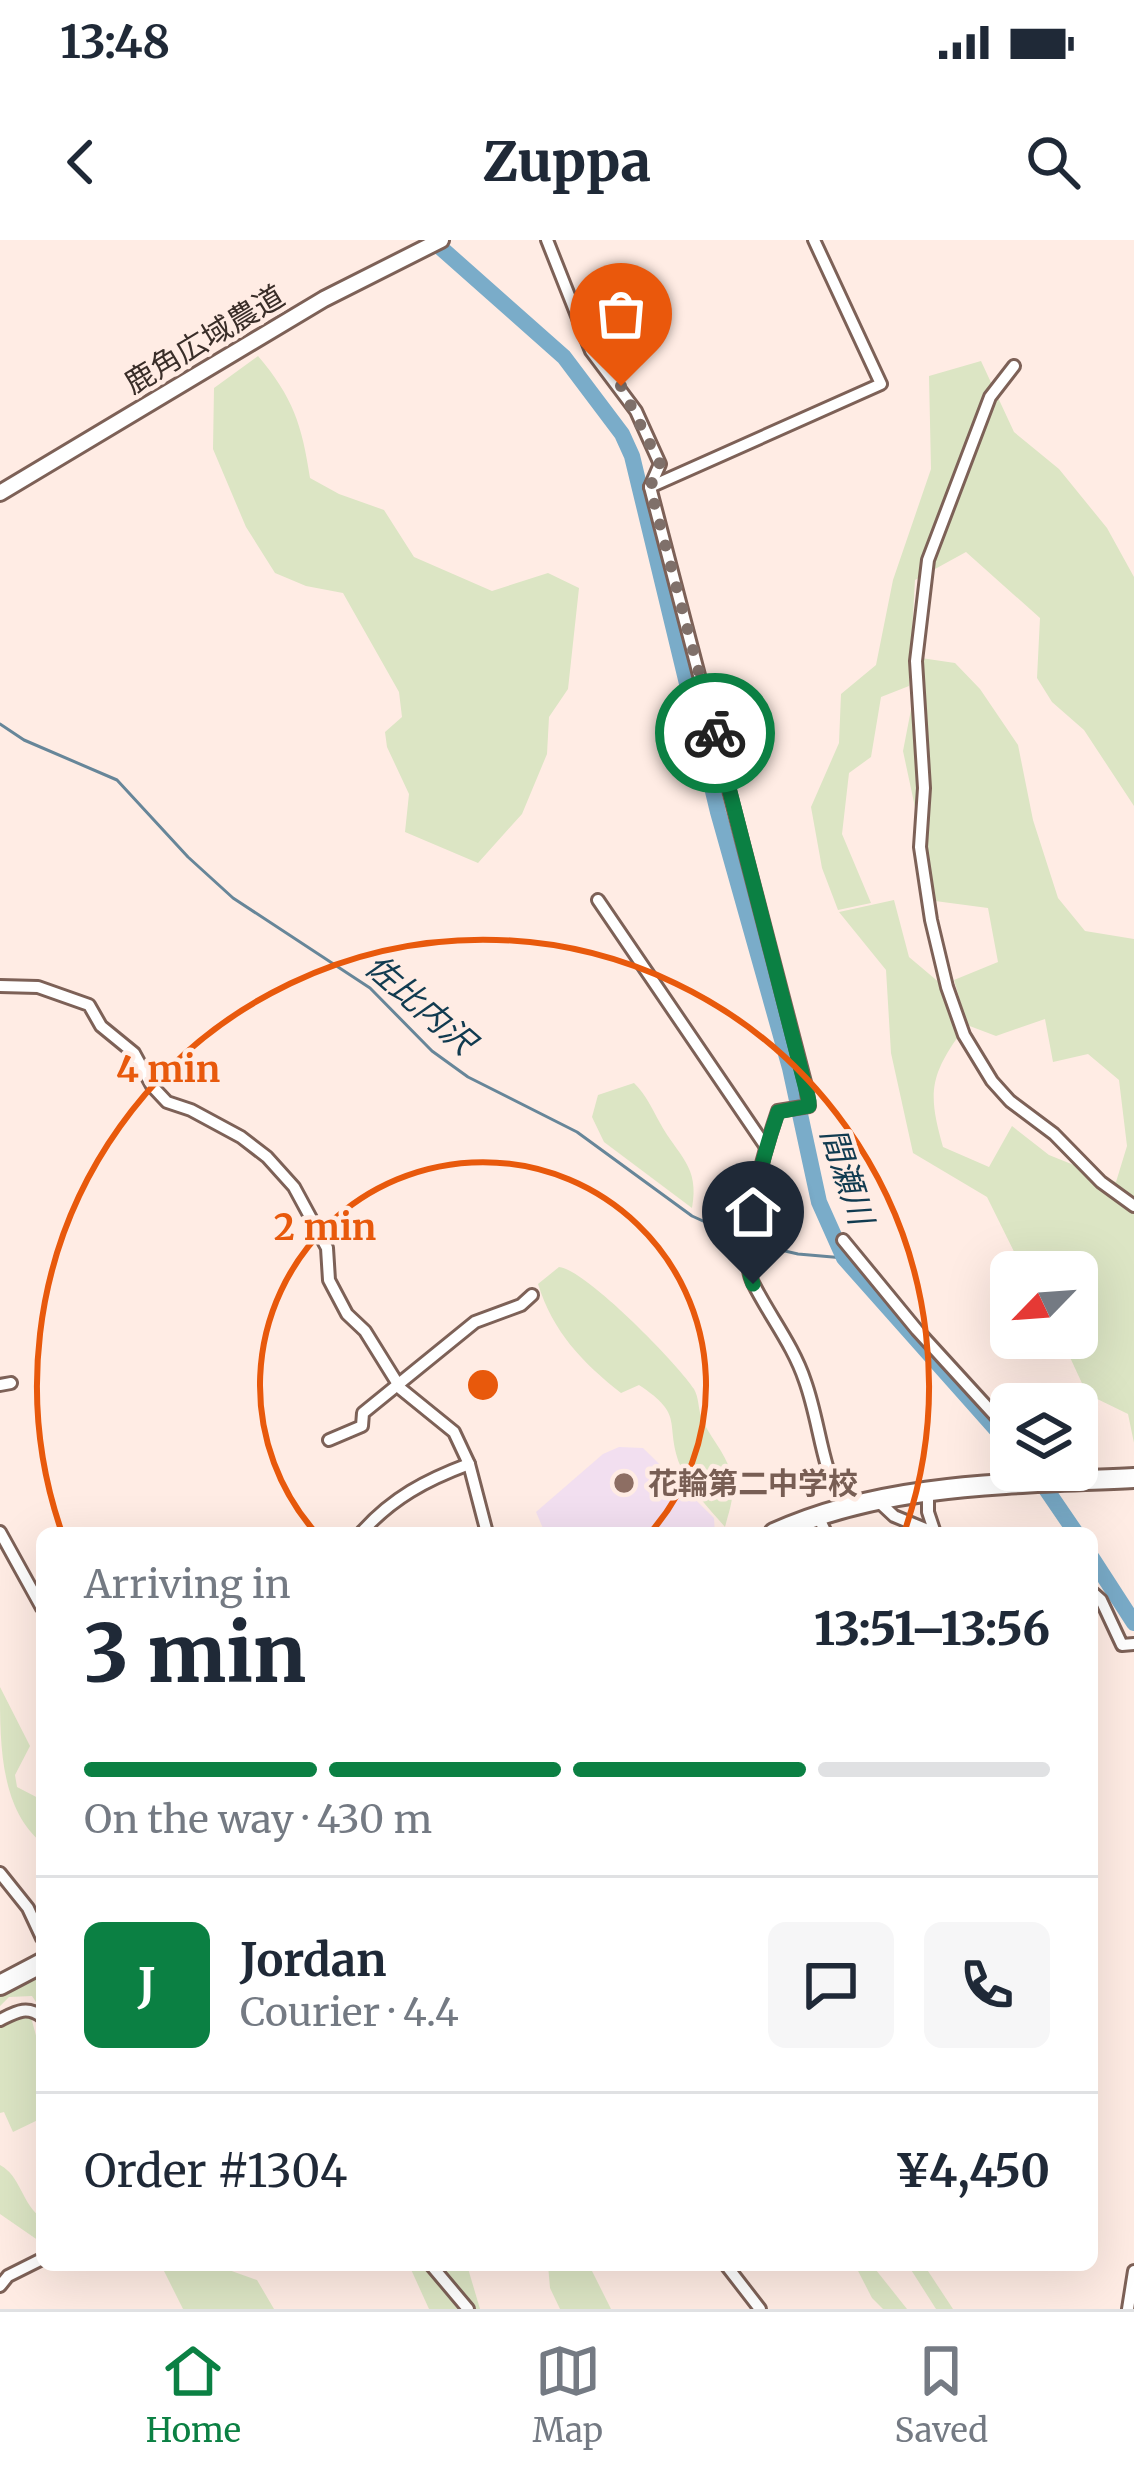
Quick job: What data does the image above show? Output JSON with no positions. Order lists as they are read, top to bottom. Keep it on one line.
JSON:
{"streets":{"street":["鹿角広域農道"]},"water":["佐比内沢","間瀬川"],"places":["花輪第二中学校"],"north":"bottom left","page":{"status":"13:48","header":"Zuppa","heading":["3 min","Arriving in","13:51–13:56"],"panel":["Jordan","Courier · 4.4","Order #1304","¥4,450"],"bar":"On the way · 430 m","round":"J","tabs":["Home","Map","Saved"]},"rings":["4 min","2 min"]}
